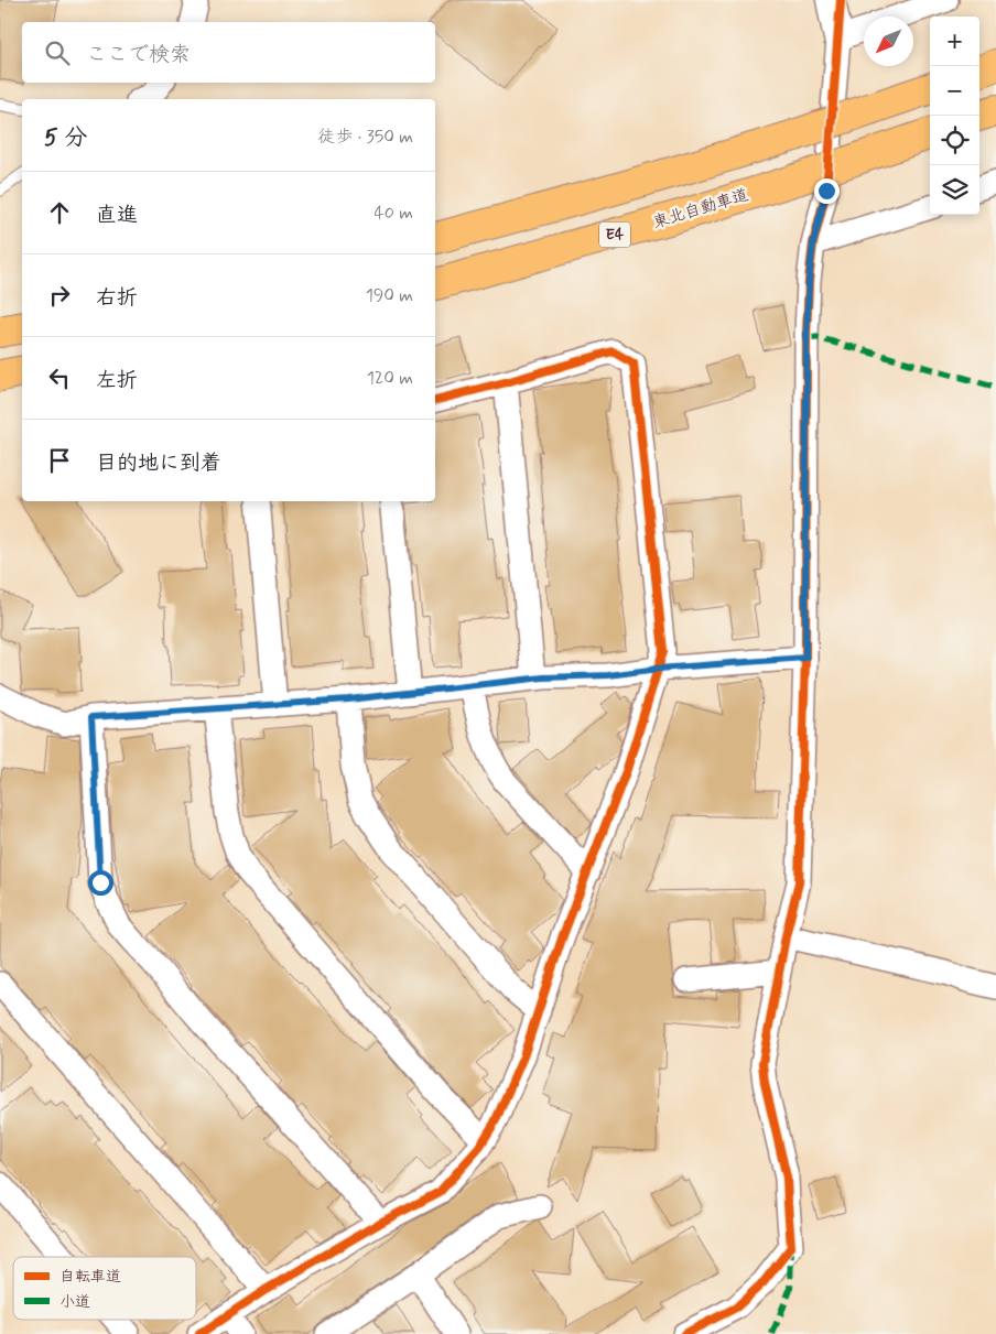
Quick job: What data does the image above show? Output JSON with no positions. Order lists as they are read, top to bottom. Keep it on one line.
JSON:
{"streets":{"highway":["東北自動車道","E4"]},"legend":["自転車道","小道"],"north":"bottom left","page":{"map_buttons":["+","−"],"search":"ここで検索","heading":["5 分","徒歩 · 350 m"],"list":[["直進","40 m"],["右折","190 m"],["左折","120 m"],"目的地に到着"]}}
